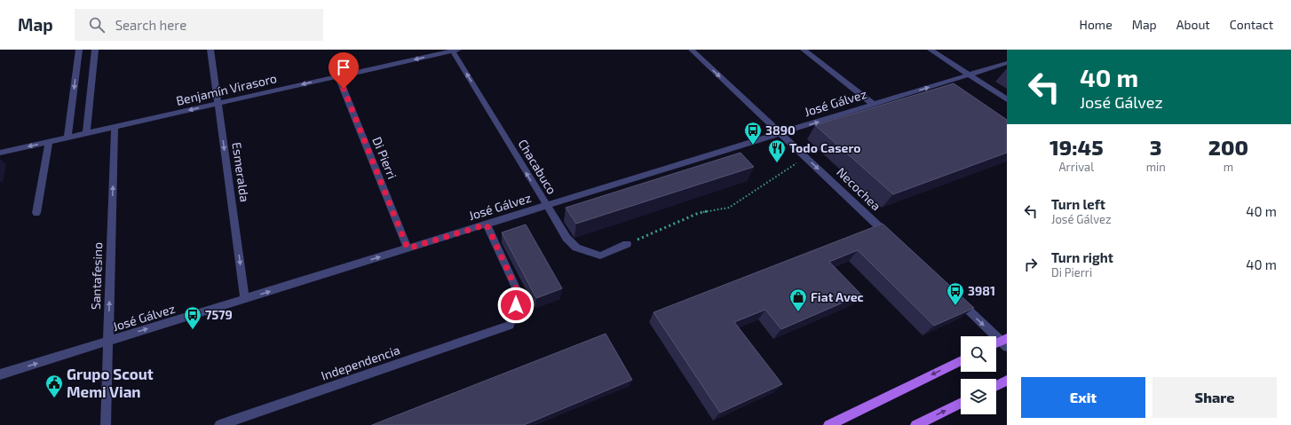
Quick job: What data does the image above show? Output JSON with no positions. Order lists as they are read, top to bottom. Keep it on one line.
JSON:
{"streets":{"street":["Benjamín Virasoro","José Gálvez","Di Pierri","Chacabuco","Esmeralda","Necochea","Santafesino","Independencia"]},"crossings":[["Benjamín Virasoro","Di Pierri"],["Benjamín Virasoro","Chacabuco"],["Benjamín Virasoro","Esmeralda"],["Benjamín Virasoro","Santafesino"],["José Gálvez","Di Pierri"],["José Gálvez","Chacabuco"],["José Gálvez","Esmeralda"],["José Gálvez","Necochea"],["José Gálvez","Santafesino"],["José Gálvez","Independencia"]],"one_way":["Benjamín Virasoro","José Gálvez","Chacabuco","Esmeralda","Necochea"],"places":{"bus stop":["3890","3981","7579"],"restaurant":["Todo Casero"],"shop":["Fiat Avec"],"public building":["Grupo Scout Memi Vian"]},"page":{"header":"Map","search":"Search here","nav":["Home","Map","About","Contact"],"turn":["40 m","José Gálvez"],"eta":["19:45","Arrival","3","min","200","m"],"list":[{"name":"Turn left","note":"José Gálvez","value":"40 m"},{"name":"Turn right","note":"Di Pierri","value":"40 m"}],"buttons":["Exit","Share"]}}
